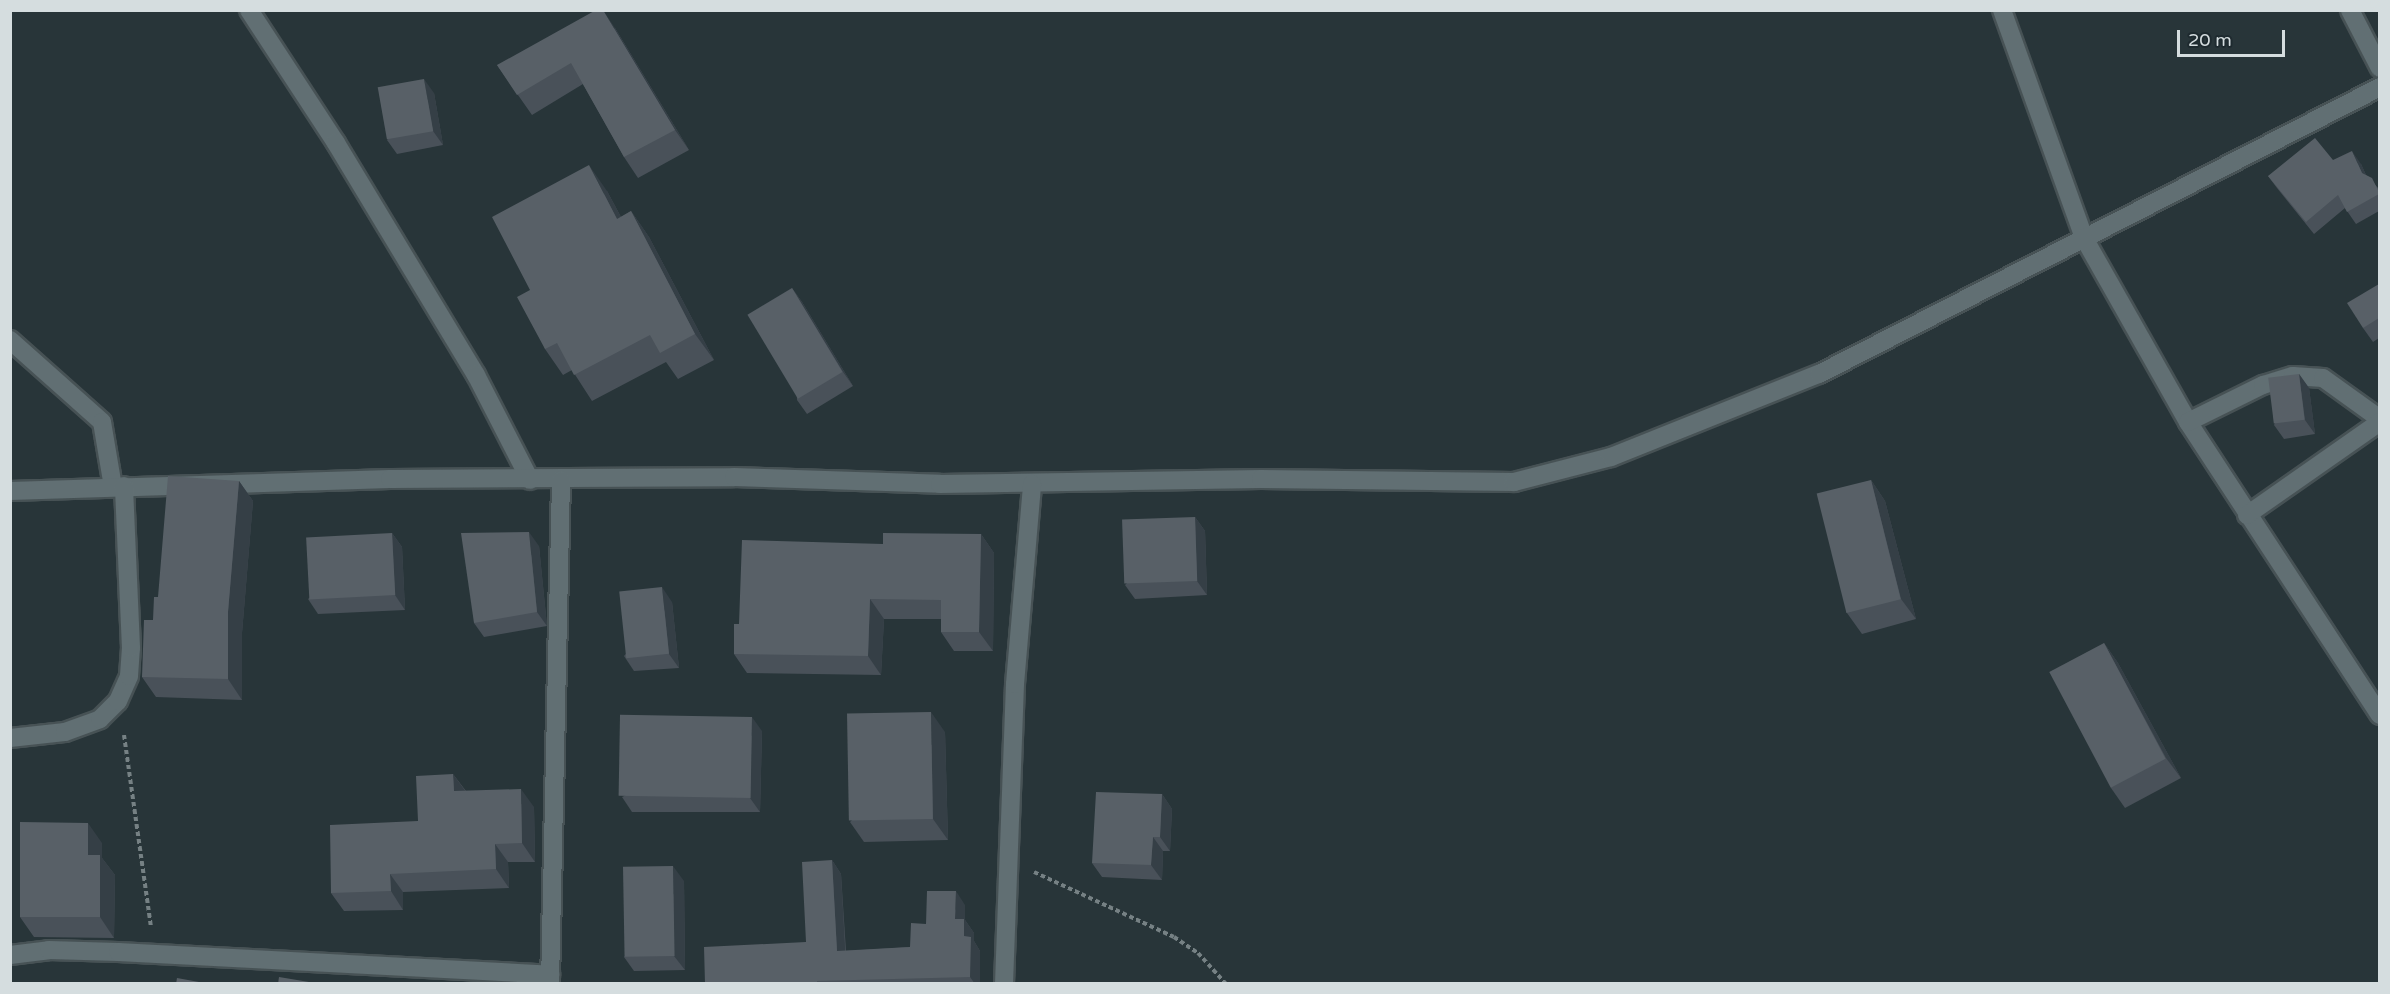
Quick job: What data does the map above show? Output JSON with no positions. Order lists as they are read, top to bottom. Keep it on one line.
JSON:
{"scale_bar":"20 m"}
